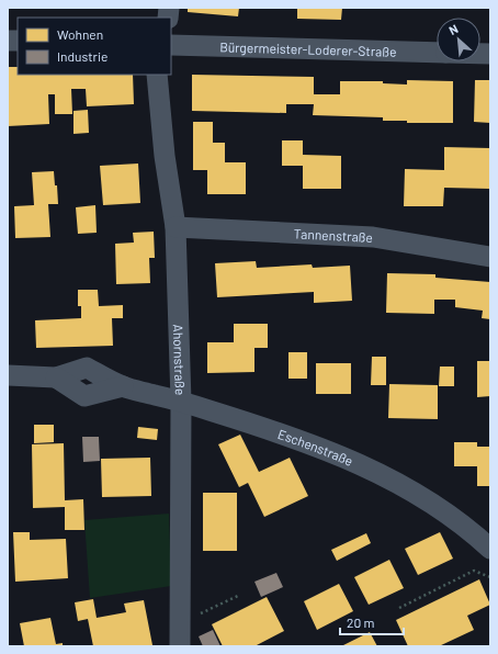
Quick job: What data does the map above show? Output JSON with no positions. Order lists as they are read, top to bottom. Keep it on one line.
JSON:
{"streets":{"street":["Bürgermeister-Loderer-Straße","Tannenstraße","Ahornstraße","Eschenstraße"]},"crossings":[["Tannenstraße","Ahornstraße"],["Ahornstraße","Eschenstraße"]],"legend":["Wohnen","Industrie"],"scale_bar":"20 m","north":"top left"}
